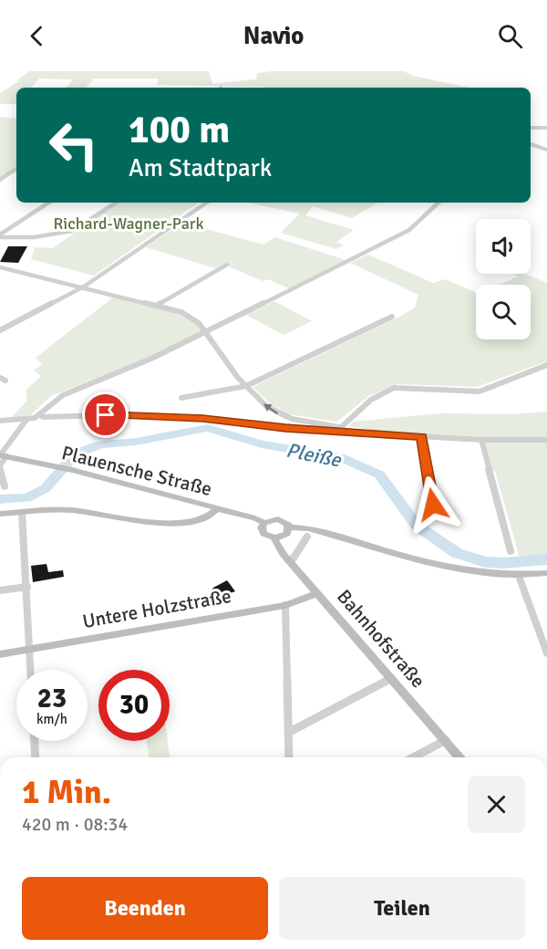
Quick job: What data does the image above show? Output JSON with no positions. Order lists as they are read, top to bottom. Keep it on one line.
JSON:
{"streets":{"street":["Plauensche Straße","Untere Holzstraße","Bahnhofstraße"]},"crossings":[["Plauensche Straße","Bahnhofstraße"],["Untere Holzstraße","Bahnhofstraße"]],"water":["Pleiße"],"parks":["Richard-Wagner-Park"],"page":{"header":"Navio","turn":["100 m","Am Stadtpark"],"speed":"23 km/h","limit":"30","heading":["1 Min.","420 m · 08:34"],"buttons":["Beenden","Teilen"]}}
